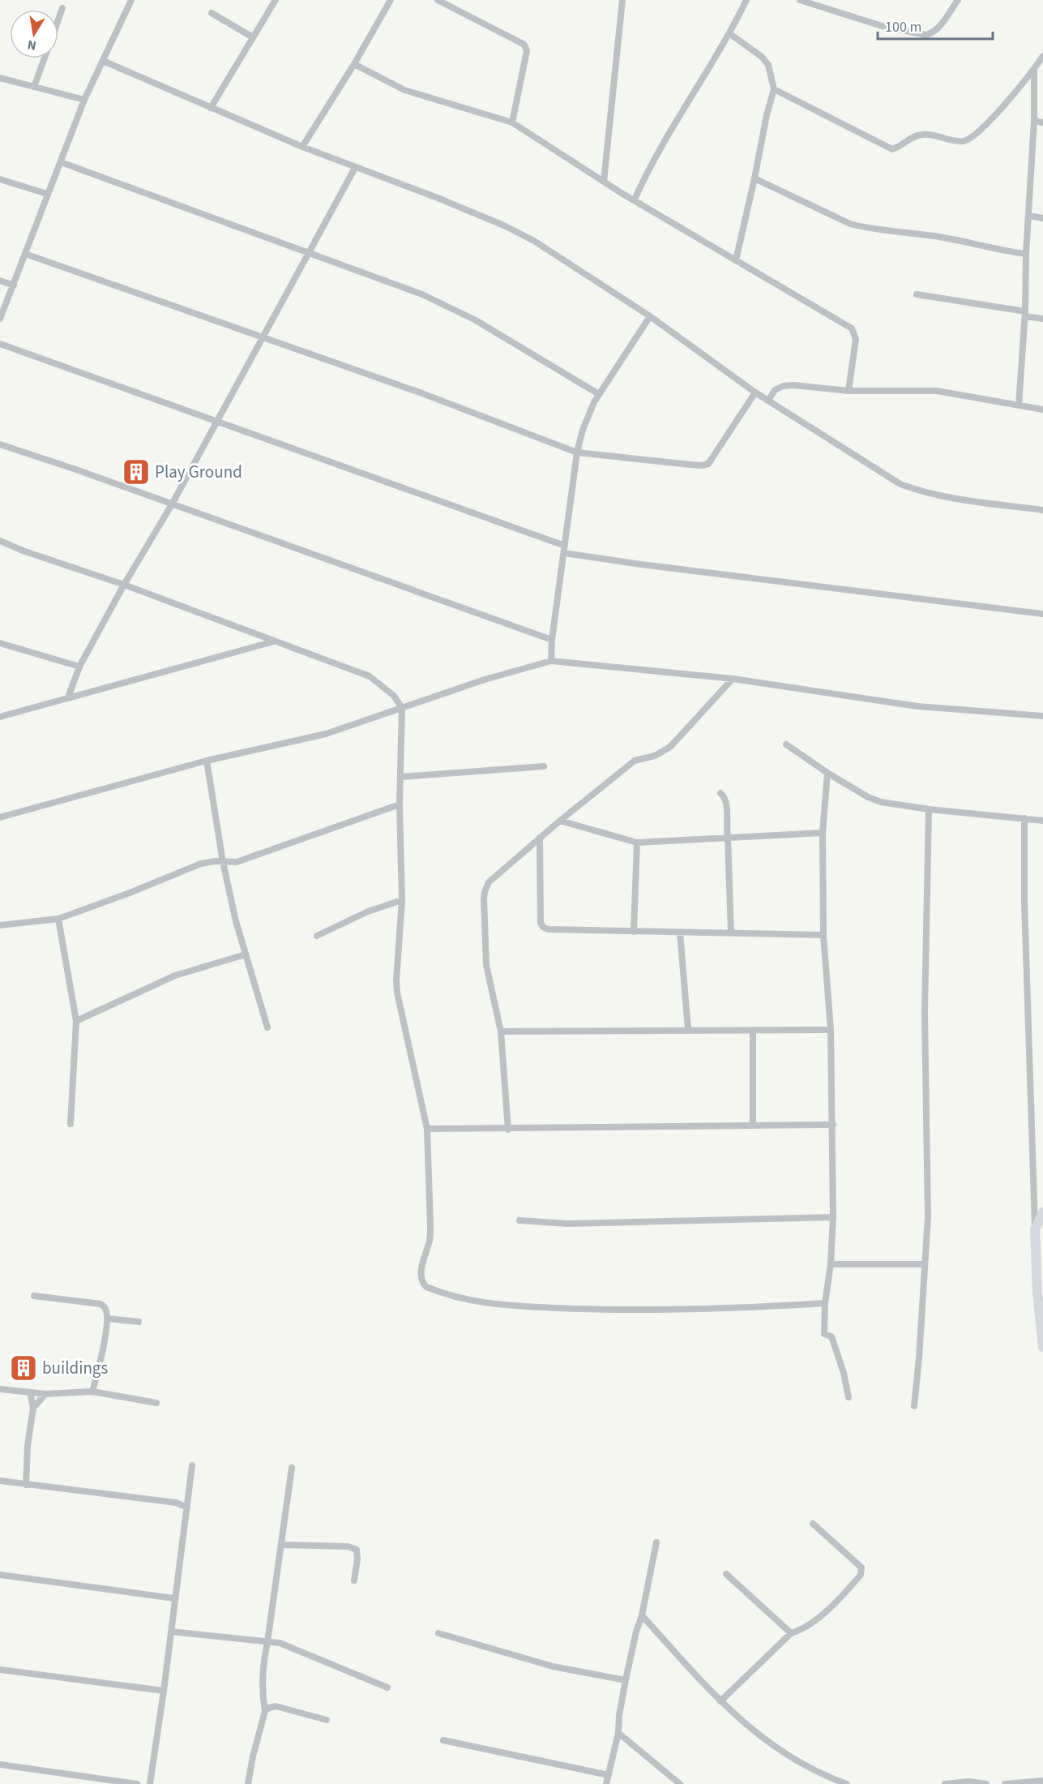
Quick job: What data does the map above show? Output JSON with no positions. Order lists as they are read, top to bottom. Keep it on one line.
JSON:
{"places":{"building":["Play Ground","buildings"]},"scale_bar":"100 m","north":"bottom"}
